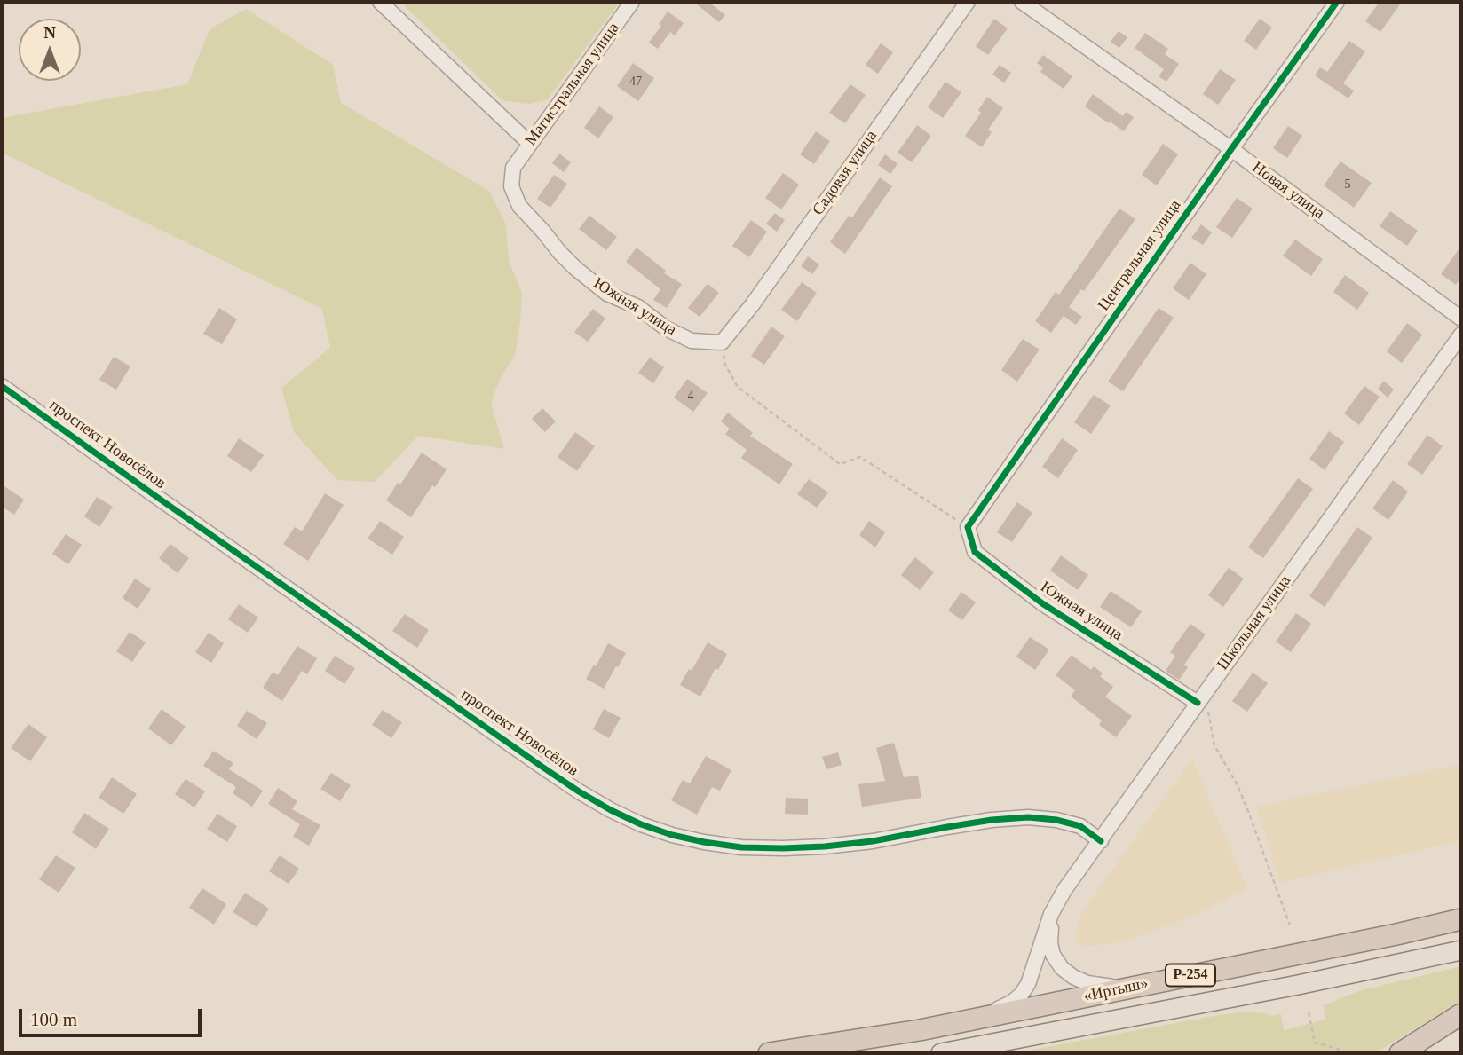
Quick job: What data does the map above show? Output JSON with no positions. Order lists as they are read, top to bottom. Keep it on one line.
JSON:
{"streets":{"highway":["Р-254","«Иртыш»"],"street":["Магистральная улица","Садовая улица","Новая улица","Центральная улица","Южная улица","проспект Новосёлов","Школьная улица"]},"crossings":[["Магистральная улица","Южная улица"],["Садовая улица","Южная улица"],["Новая улица","Центральная улица"],["Центральная улица","Южная улица"],["Южная улица","Школьная улица"],["проспект Новосёлов","Школьная улица"],["Школьная улица","«Иртыш»"]],"house_numbers":["47","5","4"],"scale_bar":"100 m","north":"top"}
